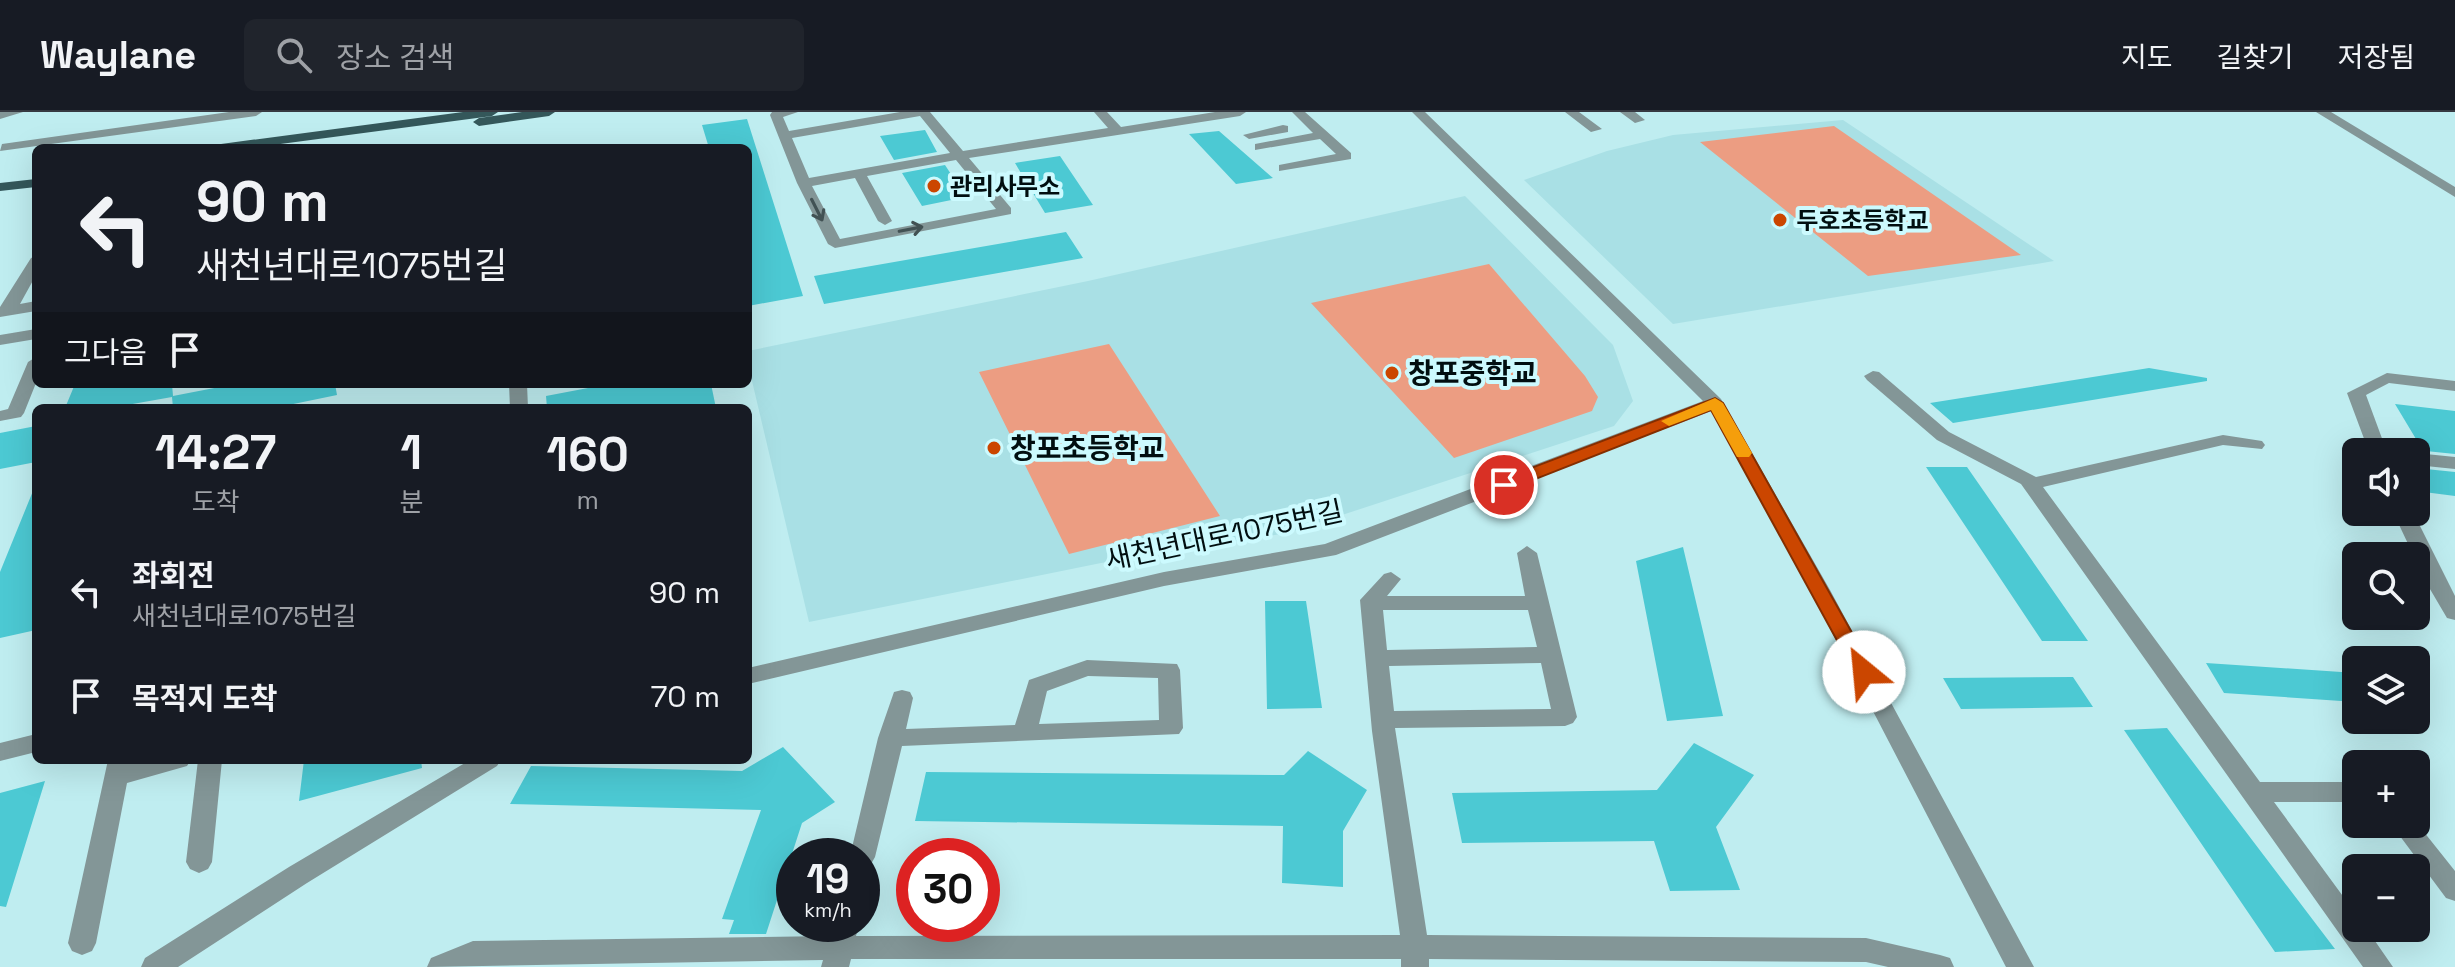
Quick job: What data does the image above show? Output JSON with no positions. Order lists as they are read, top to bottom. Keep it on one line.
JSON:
{"streets":{"street":["새천년대로1075번길"]},"places":["관리사무소","두호초등학교","창포중학교","창포초등학교"],"page":{"header":"Waylane","search":"장소 검색","nav":["지도","길찾기","저장됨"],"turn":["90 m","새천년대로1075번길"],"then":"그다음","eta":["14:27","도착","1","분","160","m"],"map_buttons":["+","−"],"list":[{"name":"좌회전","note":"새천년대로1075번길","value":"90 m"},{"name":"목적지 도착","value":"70 m"}],"speed":"19 km/h","limit":"30"}}
